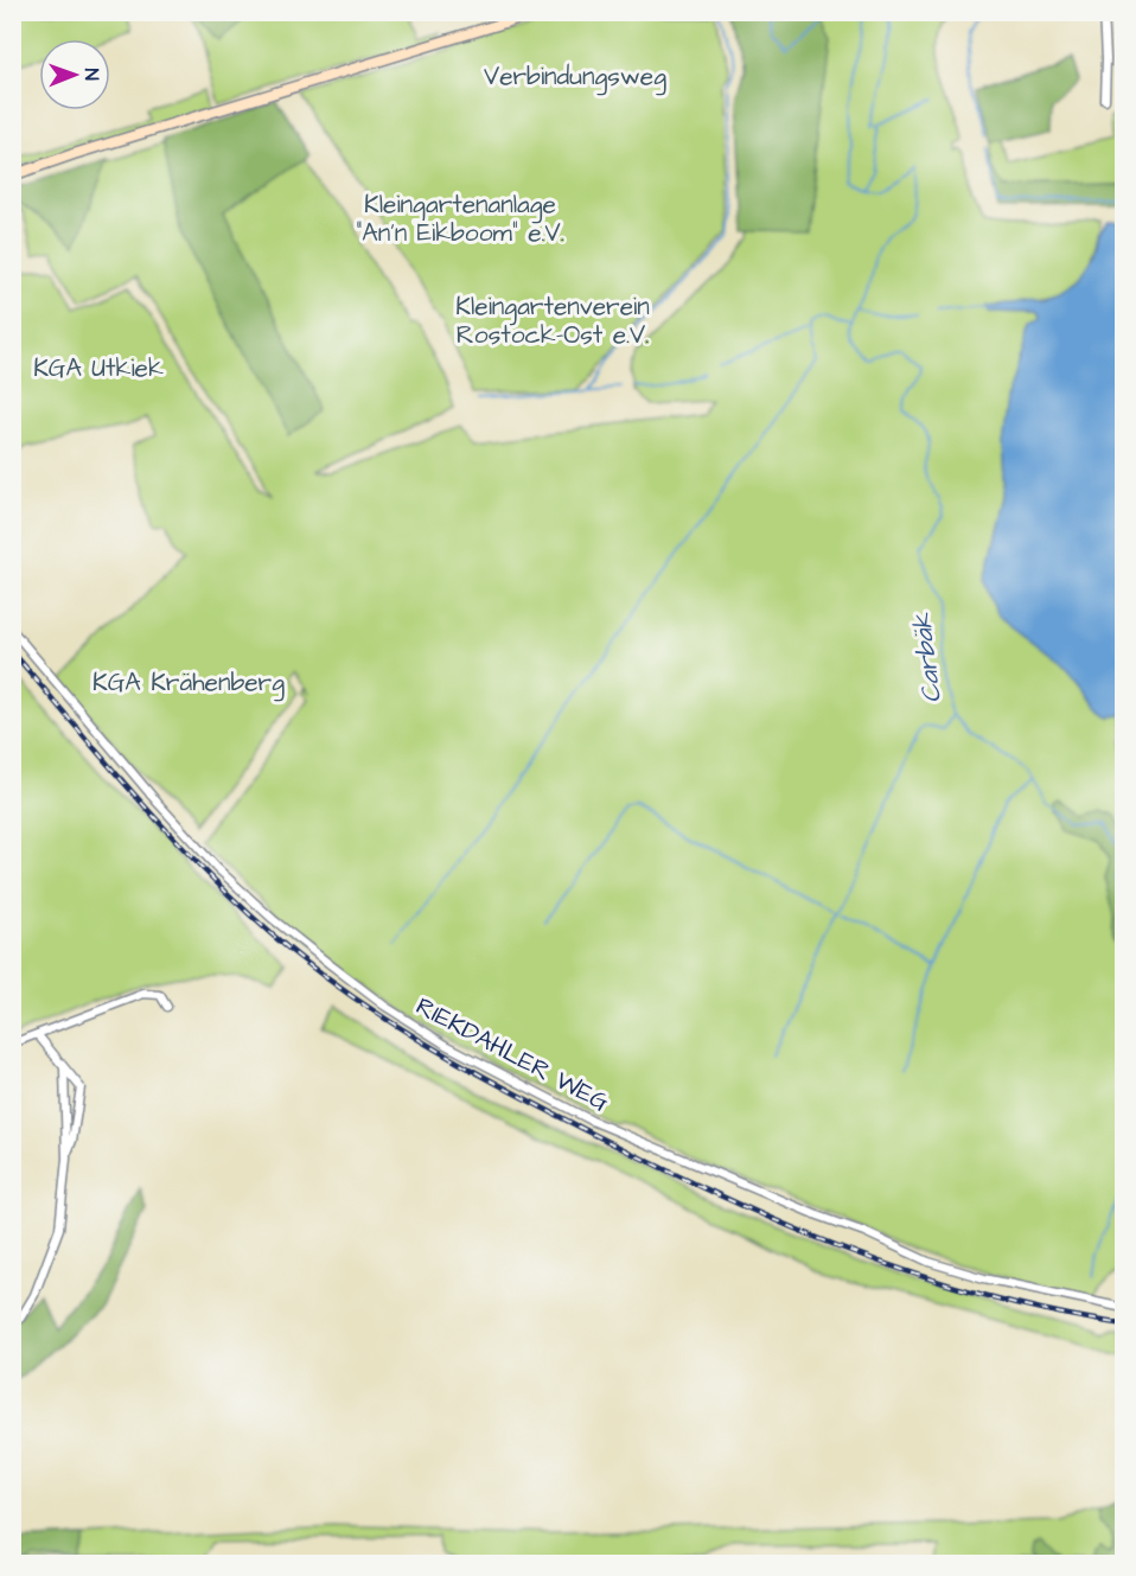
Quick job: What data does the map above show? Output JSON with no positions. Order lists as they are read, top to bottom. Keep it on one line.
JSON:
{"streets":{"street":["RIEKDAHLER WEG"]},"water":["Carbäk"],"parks":["Verbindungsweg","Kleingartenanlage \"An'n Eikboom\" e.V.","Kleingartenverein Rostock-Ost e.V.","KGA Utkiek","KGA Krähenberg"],"north":"right"}
